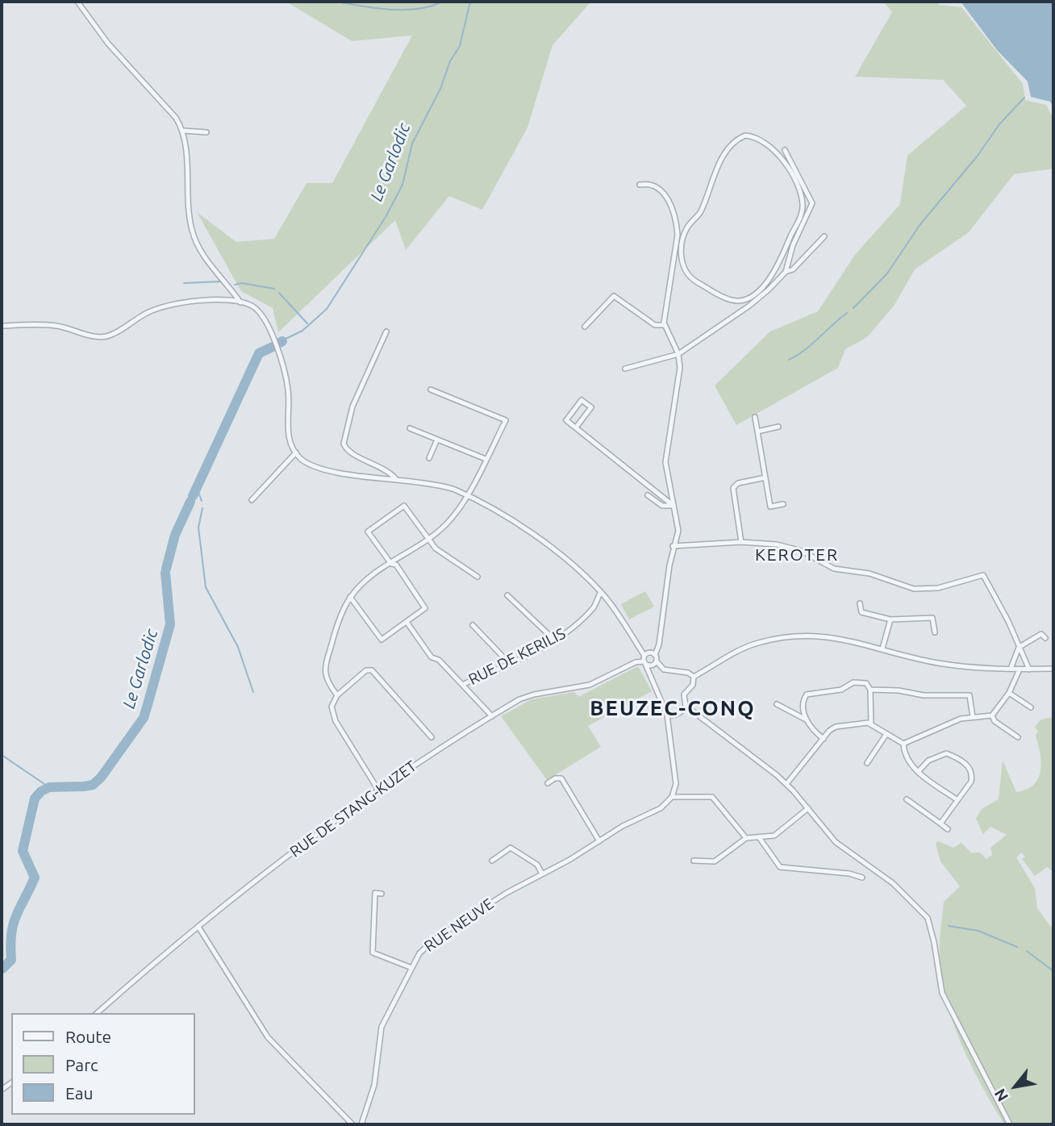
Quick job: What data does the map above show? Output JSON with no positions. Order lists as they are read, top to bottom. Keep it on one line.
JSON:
{"streets":{"street":["RUE DE KERILIS","RUE DE STANG-KUZET","RUE NEUVE"]},"districts":["KEROTER","BEUZEC-CONQ"],"water":["Le Garlodic"],"legend":["Route","Parc","Eau"],"north":"bottom left"}
